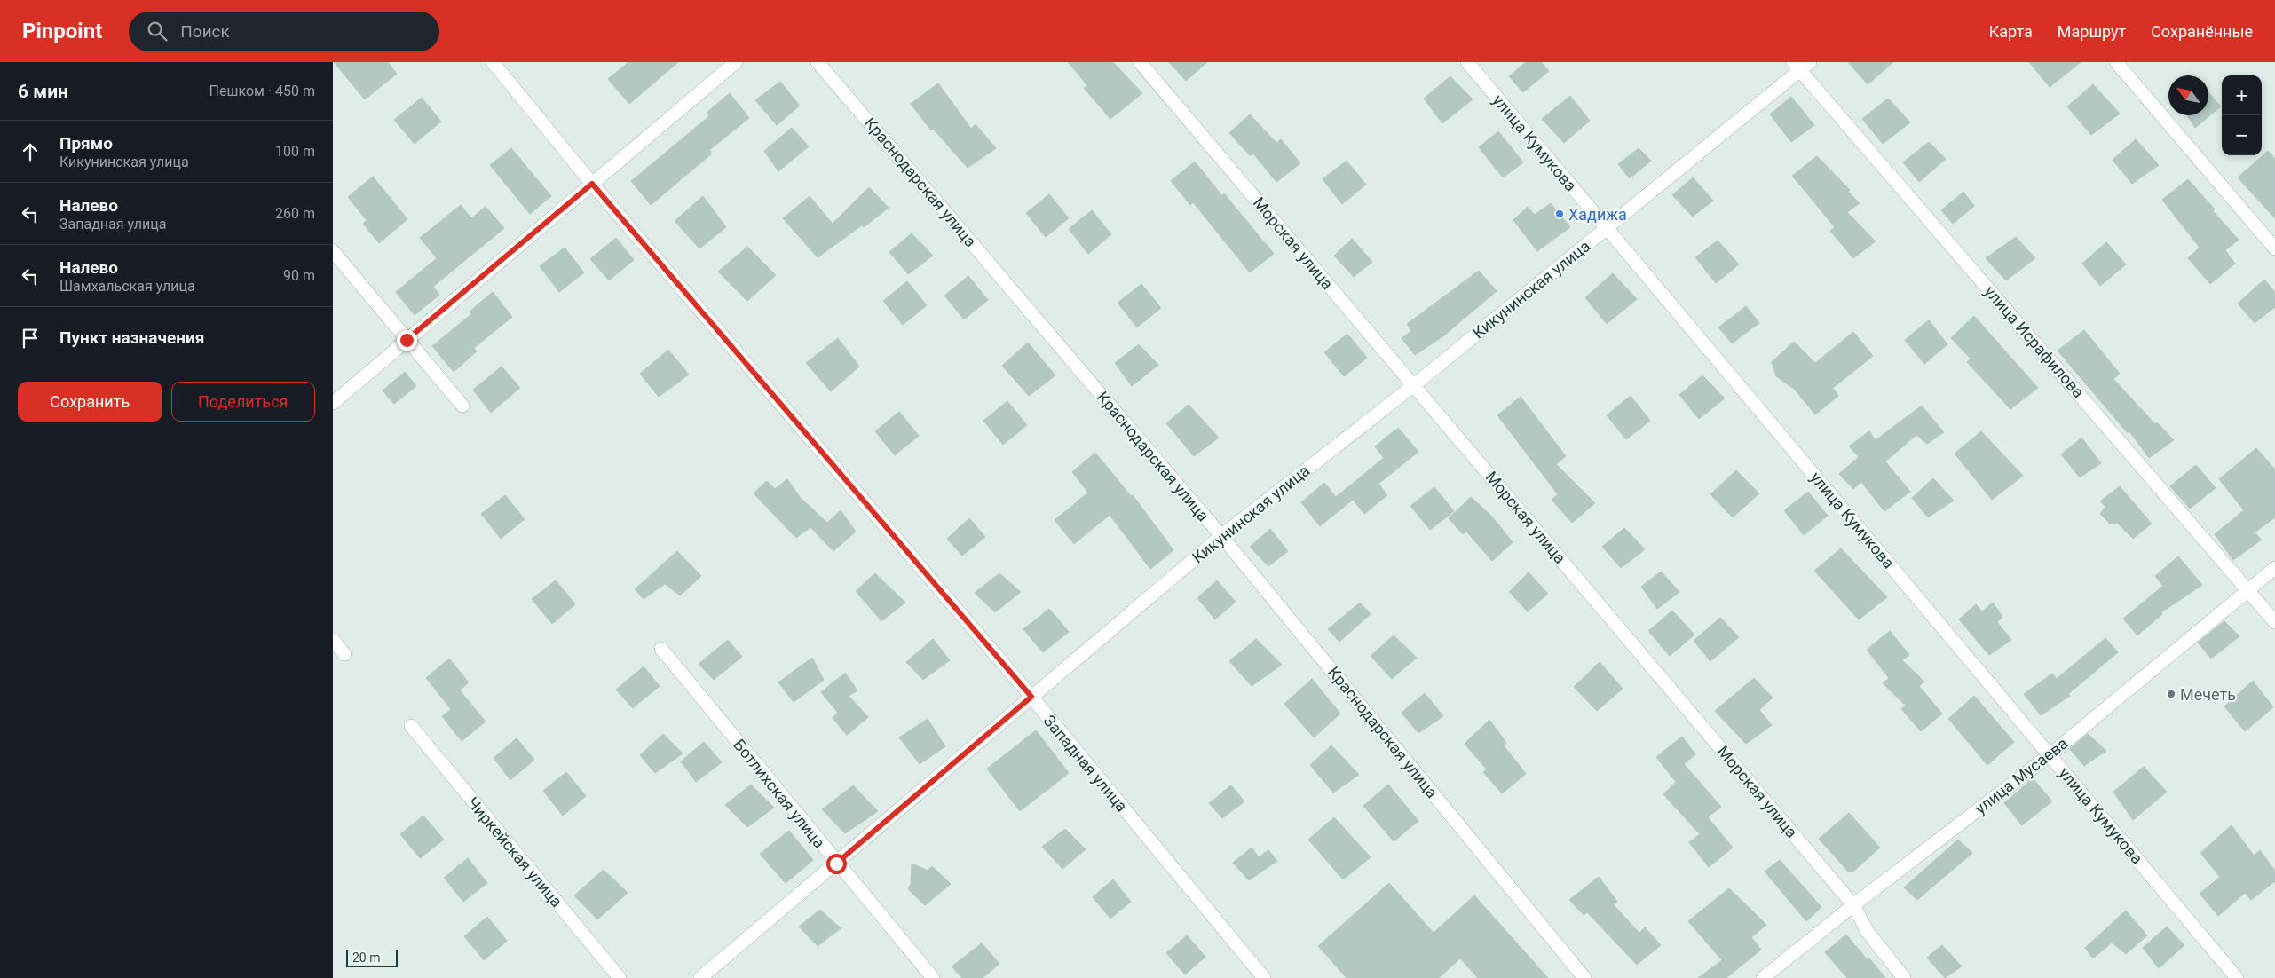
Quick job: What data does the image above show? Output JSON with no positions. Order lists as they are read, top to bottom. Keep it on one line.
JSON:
{"streets":{"street":["улица Кумукова","Краснодарская улица","Морская улица","Кикунинская улица","улица Исрафилова","Западная улица","улица Мусаева","Ботлихская улица","Чиркейская улица"]},"crossings":[["улица Кумукова","Кикунинская улица"],["улица Кумукова","улица Мусаева"],["Краснодарская улица","Кикунинская улица"],["Морская улица","Кикунинская улица"],["Морская улица","улица Мусаева"],["Кикунинская улица","улица Исрафилова"],["Кикунинская улица","Западная улица"],["Кикунинская улица","Ботлихская улица"],["улица Исрафилова","улица Мусаева"]],"places":["Хадижа","Мечеть"],"scale_bar":"20 m","north":"top left","page":{"header":"Pinpoint","search":"Поиск","nav":["Карта","Маршрут","Сохранённые"],"heading":["6 мин","Пешком · 450 m"],"map_buttons":["+","−"],"list":[["Прямо","Кикунинская улица","100 m"],["Налево","Западная улица","260 m"],["Налево","Шамхальская улица","90 m"],"Пункт назначения"],"buttons":["Сохранить","Поделиться"],"scale":"20 m"}}
